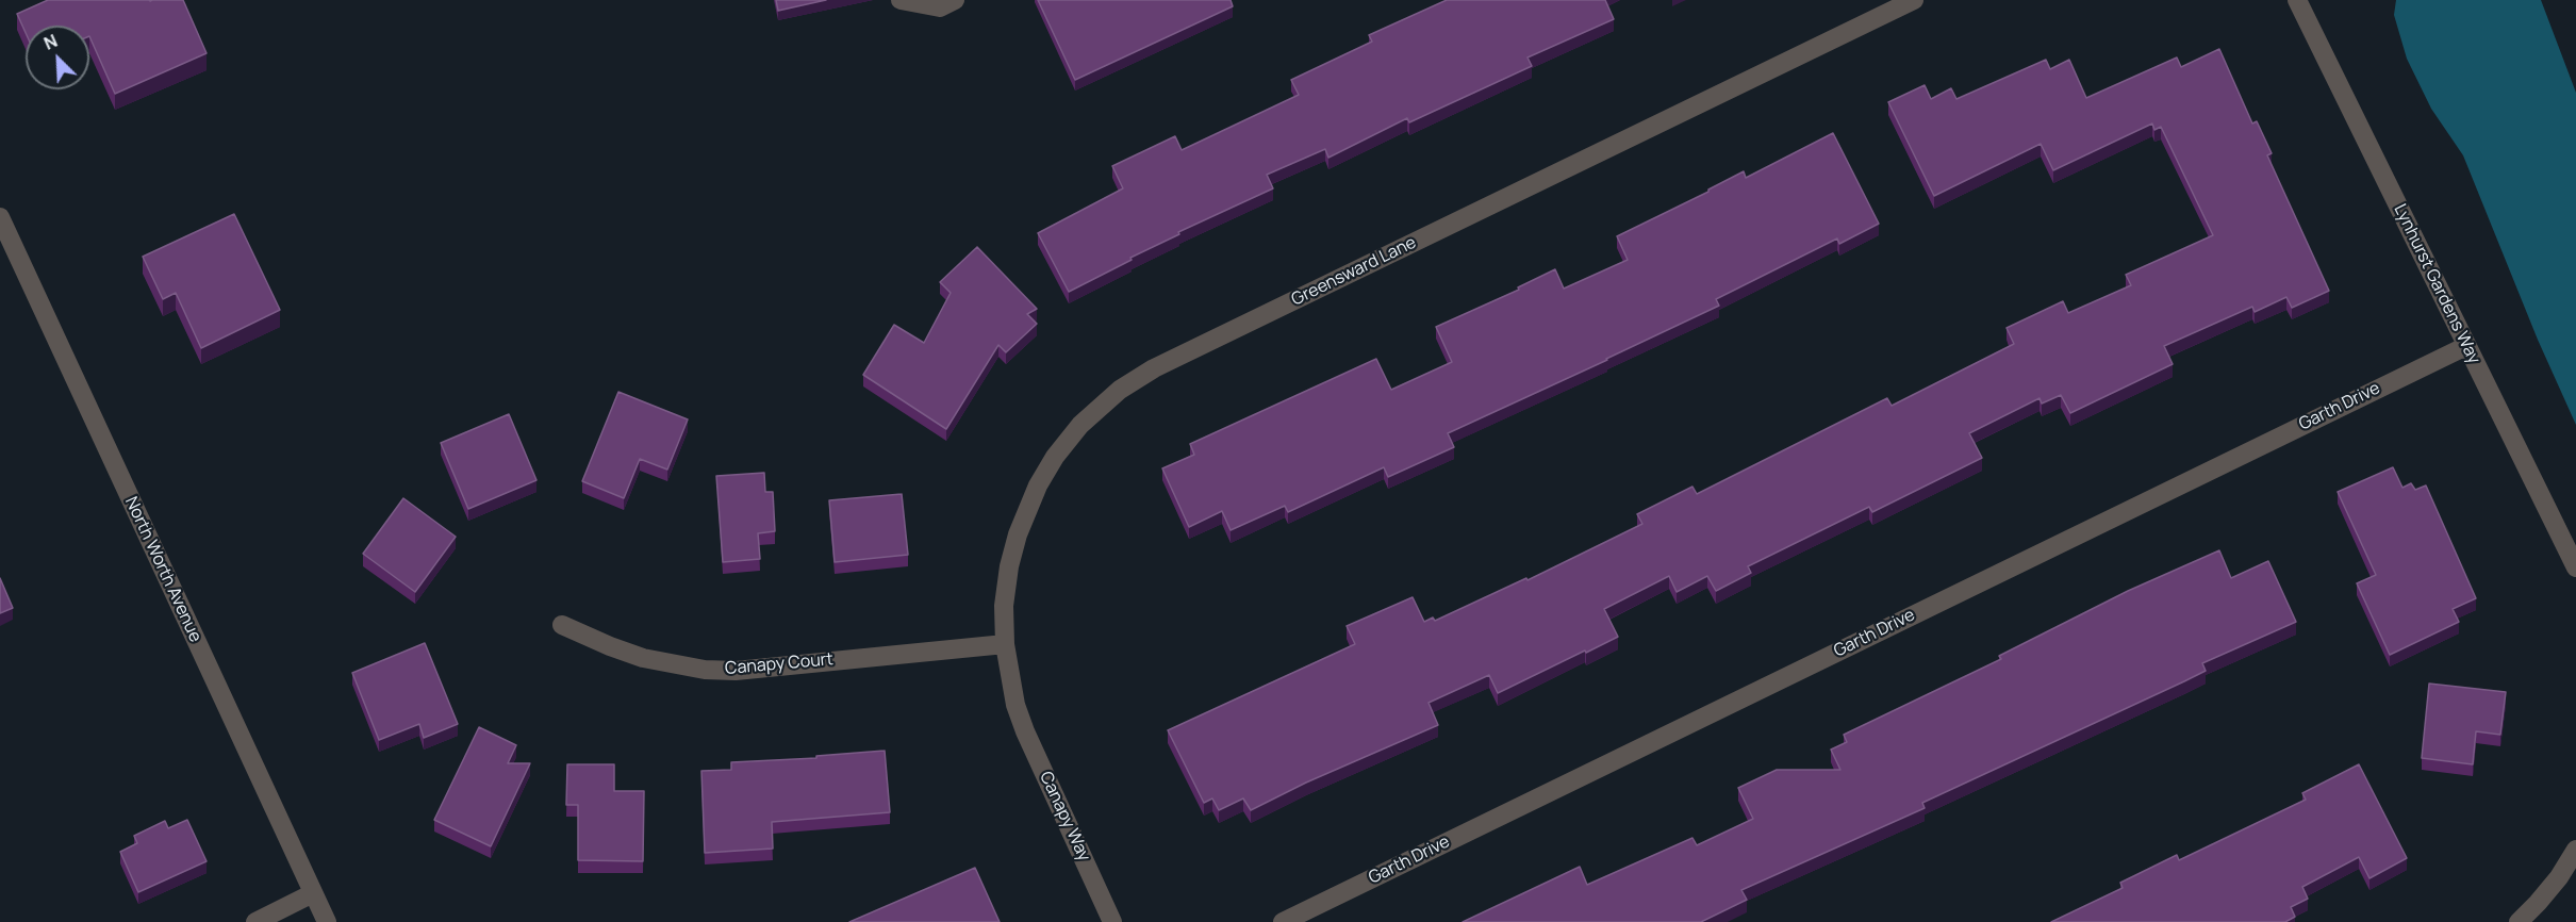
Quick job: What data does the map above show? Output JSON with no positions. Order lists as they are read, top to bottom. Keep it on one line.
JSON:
{"streets":{"street":["Greensward Lane","Lynhurst Gardens Way","Garth Drive","North Worth Avenue","Canapy Court","Canapy Way"]},"crossings":[["Greensward Lane","Canapy Court"],["Greensward Lane","Canapy Way"],["Lynhurst Gardens Way","Garth Drive"]],"north":"top left"}
